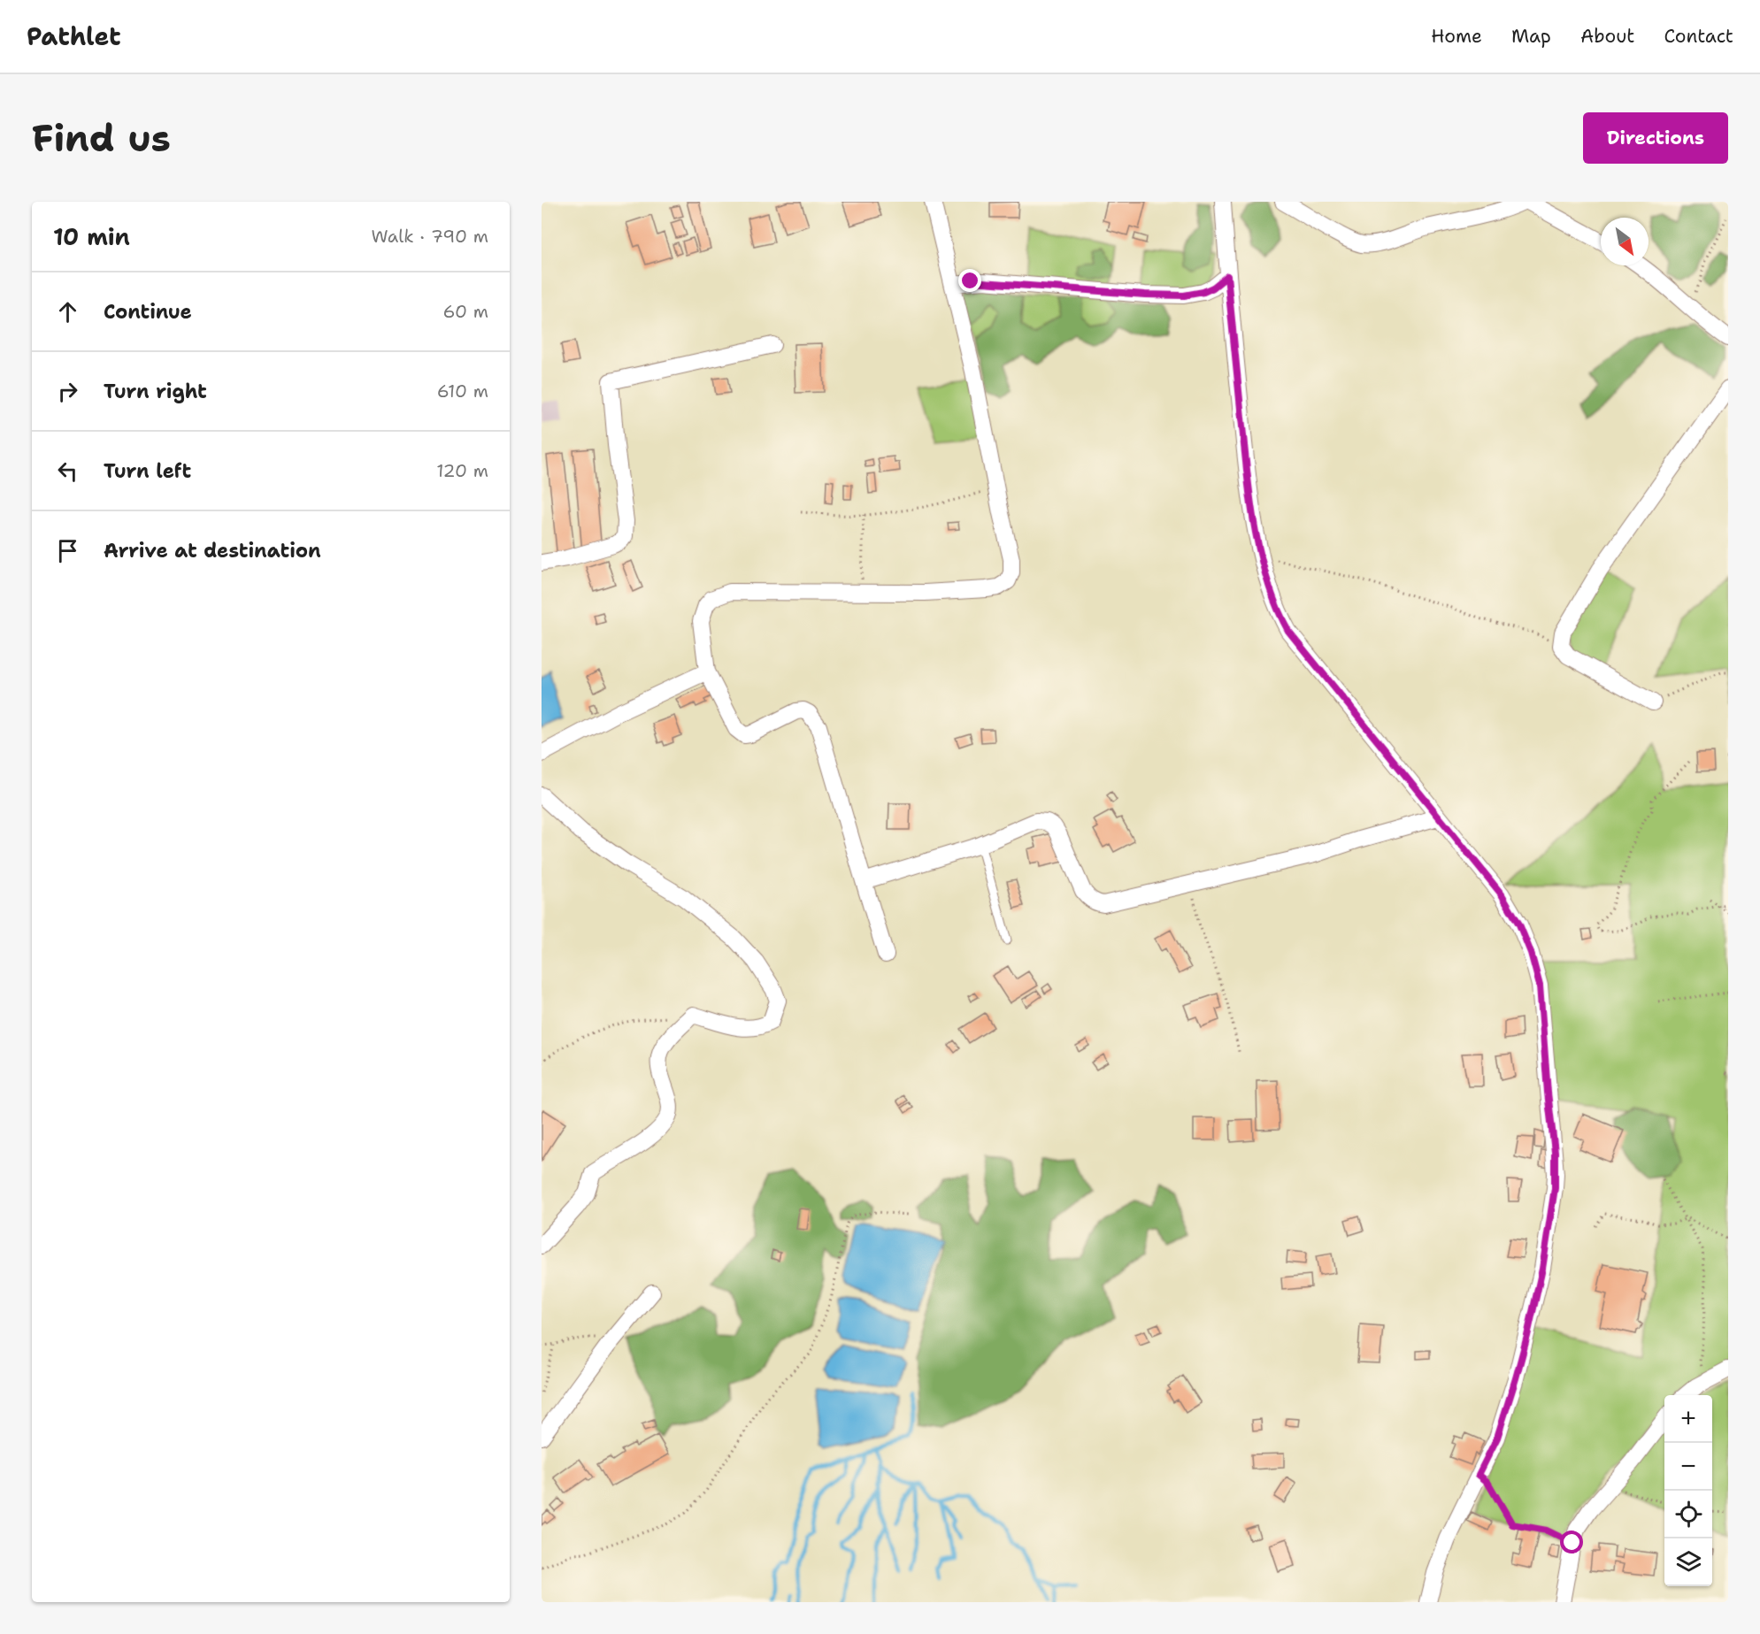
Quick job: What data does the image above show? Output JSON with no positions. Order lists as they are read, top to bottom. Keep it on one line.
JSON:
{"north":"bottom right","page":{"header":"Pathlet","nav":["Home","Map","About","Contact"],"buttons":"Directions","title":"Find us","heading":["10 min","Walk · 790 m"],"list":[["Continue","60 m"],["Turn right","610 m"],["Turn left","120 m"],"Arrive at destination"],"map_buttons":["+","−"]}}
